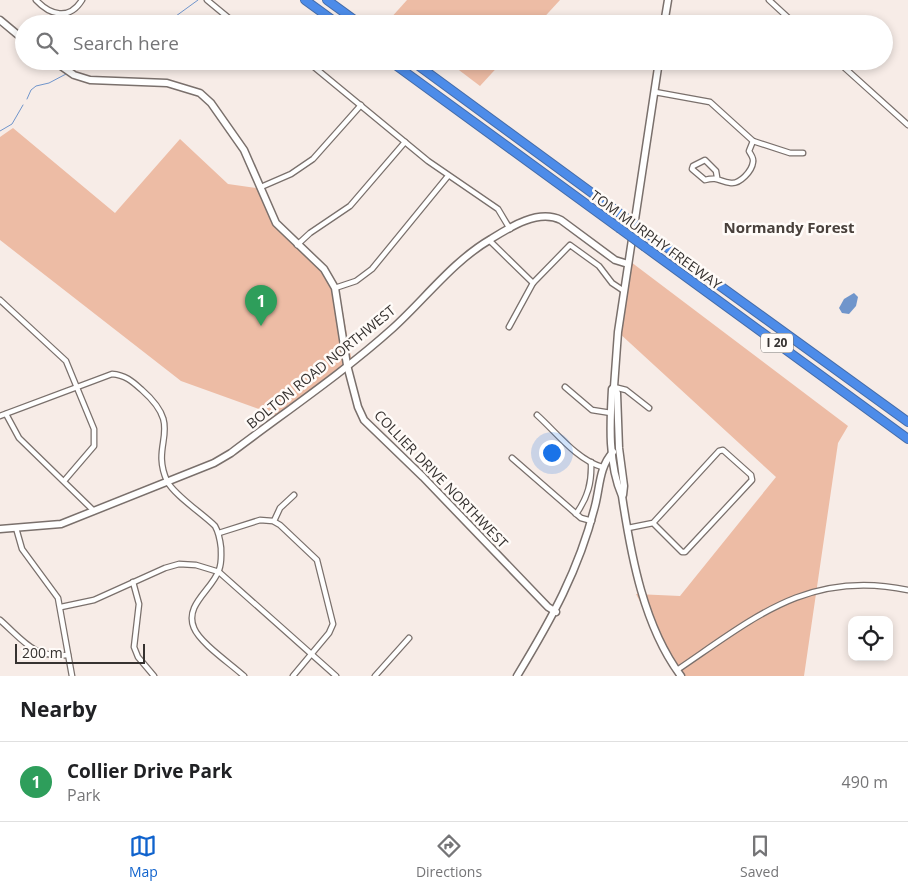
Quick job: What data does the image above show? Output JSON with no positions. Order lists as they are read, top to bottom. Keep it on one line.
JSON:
{"streets":{"highway":["TOM MURPHY FREEWAY","I 20"],"main road":["BOLTON ROAD NORTHWEST","COLLIER DRIVE NORTHWEST"]},"crossings":[["BOLTON ROAD NORTHWEST","COLLIER DRIVE NORTHWEST"]],"districts":["Normandy Forest"],"scale_bar":"200 m","page":{"search":"Search here","pins":"1","scale":"200 m","heading":"Nearby","list":[{"mark":"1","name":"Collier Drive Park","note":"Park","value":"490 m"}],"nav":["Map","Directions","Saved"]}}
